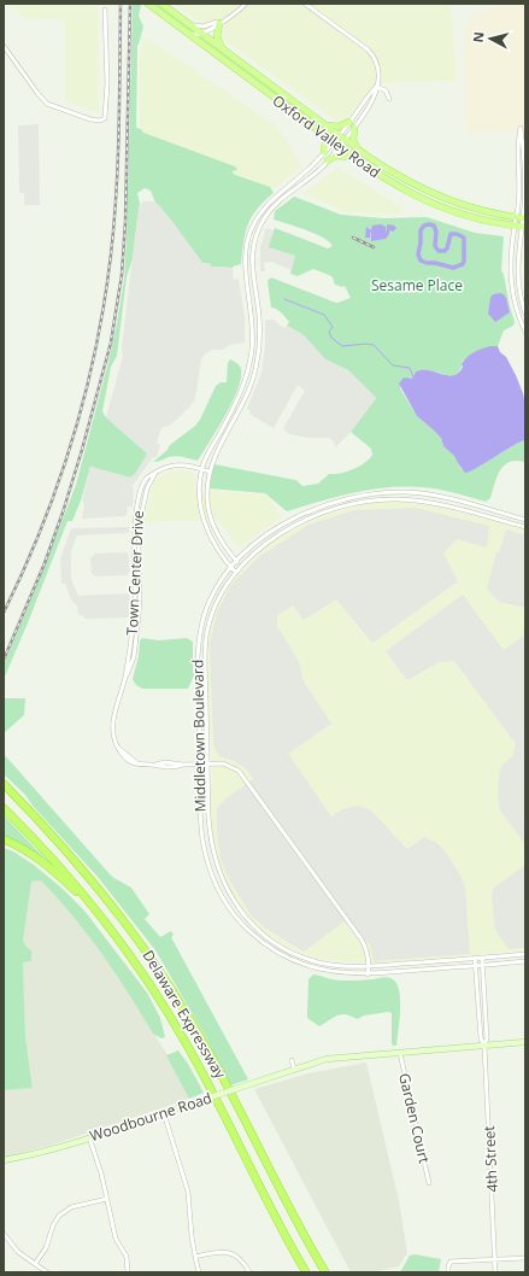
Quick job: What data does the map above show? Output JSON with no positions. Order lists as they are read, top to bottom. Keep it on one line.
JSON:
{"streets":{"highway":["Delaware Expressway"],"main road":["Oxford Valley Road","Woodbourne Road"],"street":["Town Center Drive","Middletown Boulevard","Garden Court","4th Street"]},"crossings":[["Town Center Drive","Middletown Boulevard"],["Middletown Boulevard","4th Street"],["Woodbourne Road","Garden Court"],["Woodbourne Road","4th Street"]],"parks":["Sesame Place"],"north":"left"}
